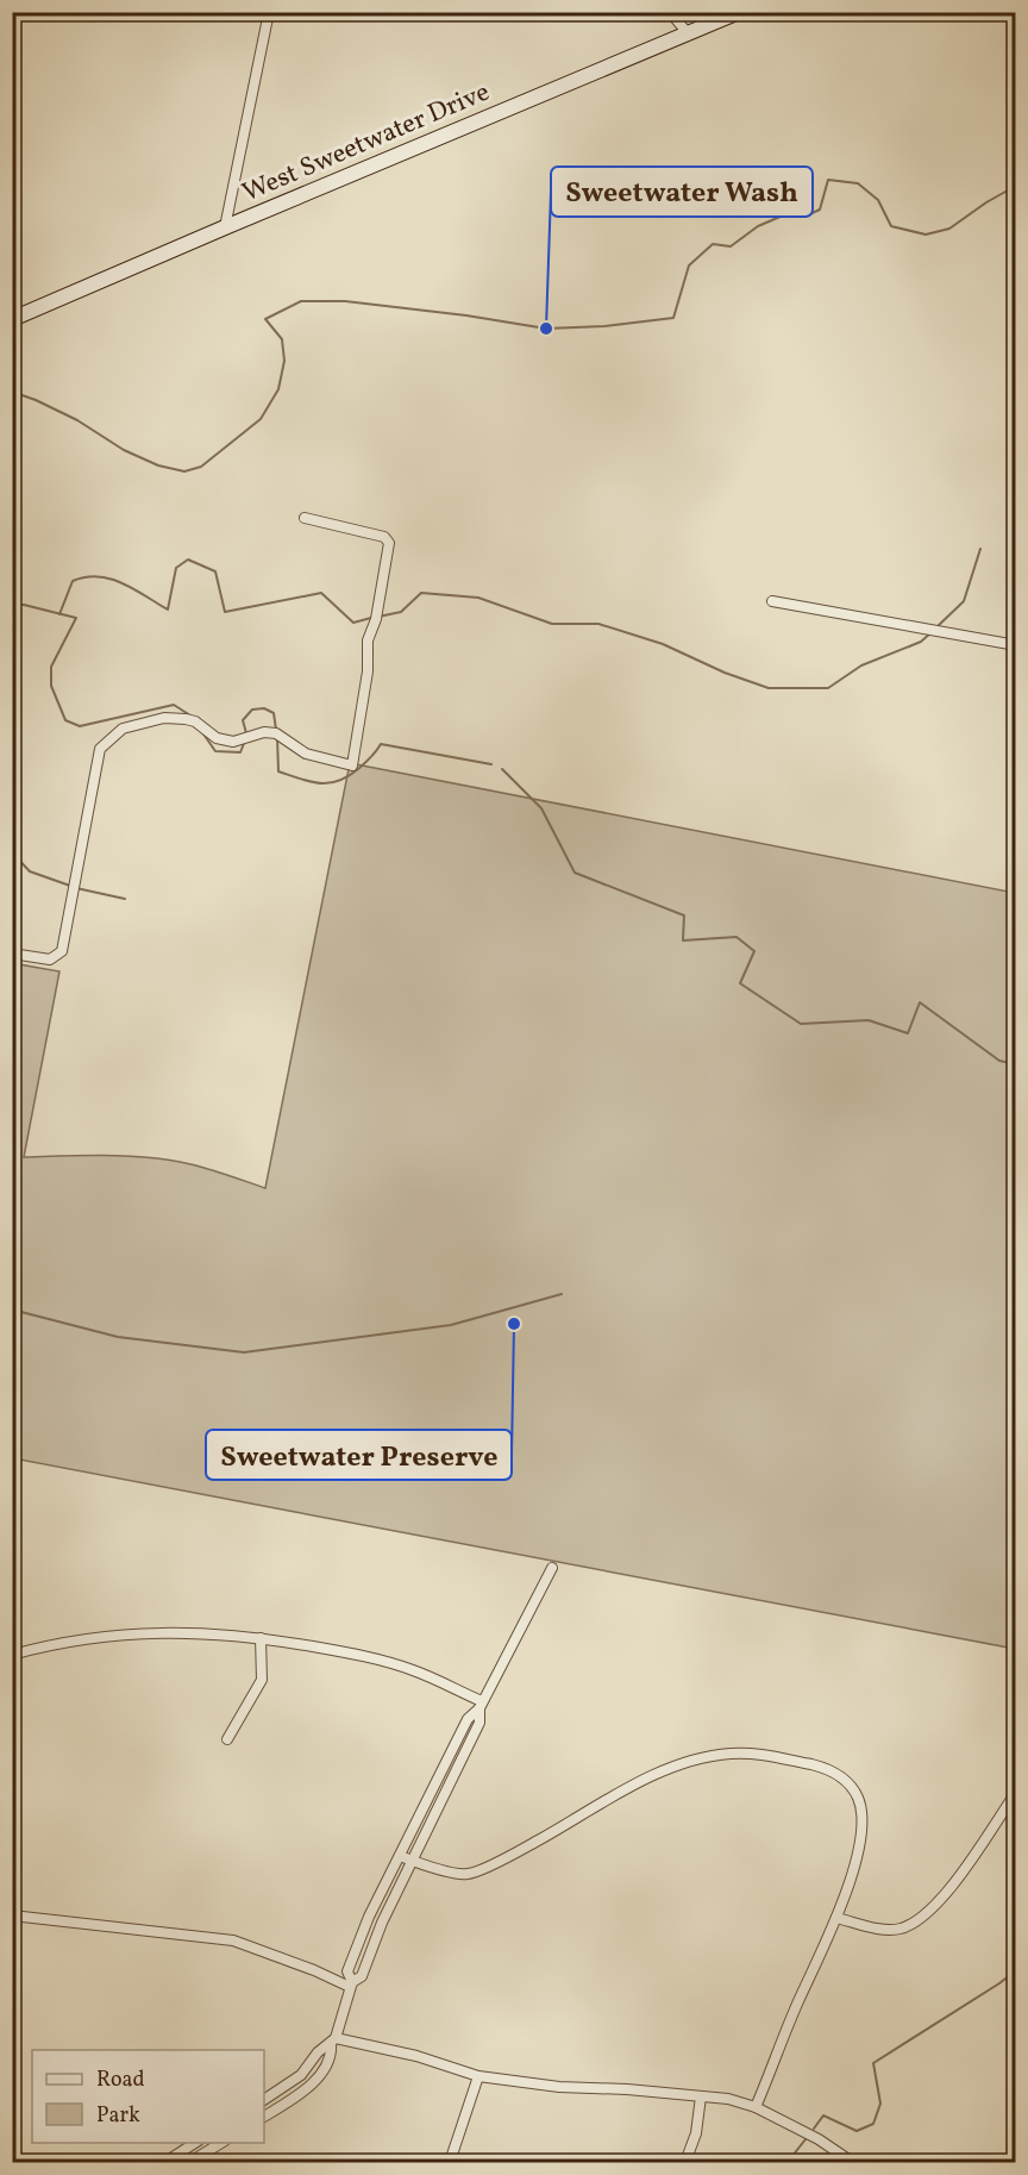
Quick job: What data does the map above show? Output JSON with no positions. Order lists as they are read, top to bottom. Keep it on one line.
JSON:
{"streets":{"street":["West Sweetwater Drive"]},"places":["Sweetwater Wash","Sweetwater Preserve"],"legend":["Road","Park"]}
